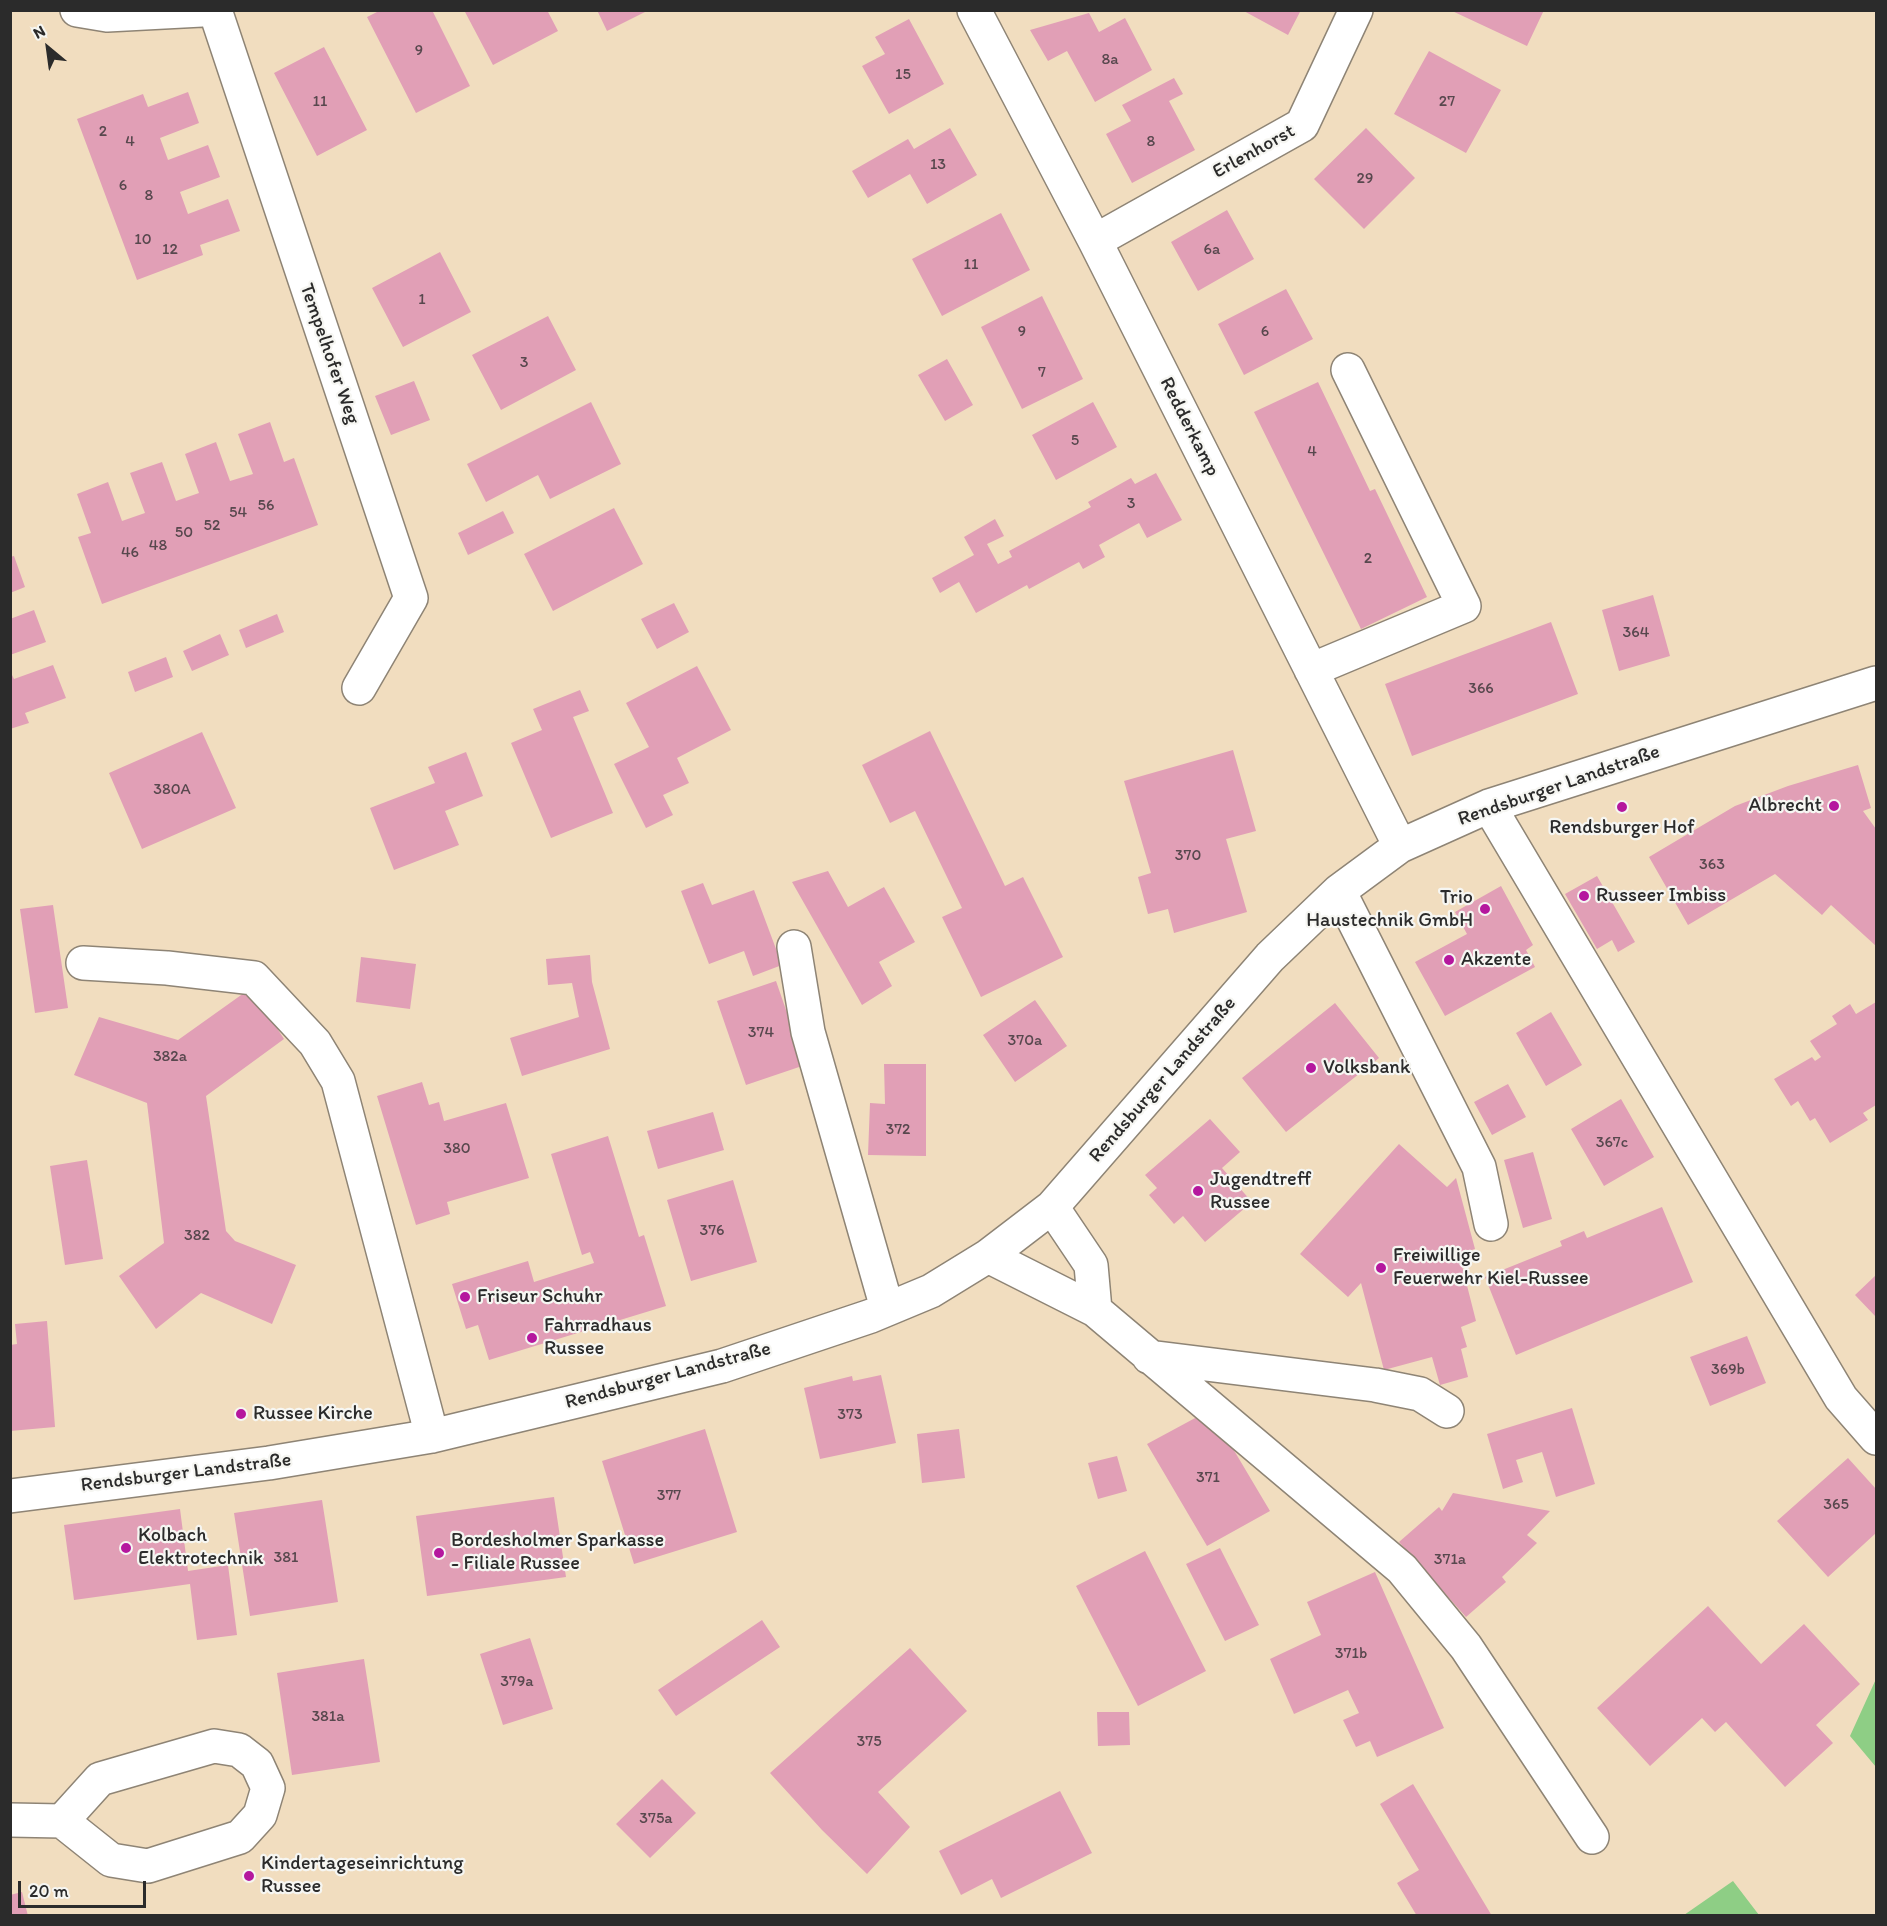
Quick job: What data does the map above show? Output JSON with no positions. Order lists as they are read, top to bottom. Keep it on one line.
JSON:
{"streets":{"street":["Erlenhorst","Tempelhofer Weg","Redderkamp","Rendsburger Landstraße"]},"crossings":[["Erlenhorst","Redderkamp"],["Redderkamp","Rendsburger Landstraße"]],"places":["Albrecht","Rendsburger Hof","Russeer Imbiss","Trio Haustechnik GmbH","Akzente","Volksbank","Jugendtreff Russee","Freiwillige Feuerwehr Kiel-Russee","Friseur Schuhr","Fahrradhaus Russee","Russee Kirche","Kolbach Elektrotechnik","Bordesholmer Sparkasse - Filiale Russee","Kindertageseinrichtung Russee"],"house_numbers":["9","8a","15","11","27","2","4","8","13","29","6","8","10","12","6a","11","1","9","6","3","7","5","4","3","56","54","52","50","48","46","2","364","366","380A","370","363","374","370a","382a","372","367c","380","376","382","369b","373","371","377","365","381","371a","371b","379a","381a","375","375a"],"scale_bar":"20 m","north":"top left"}
